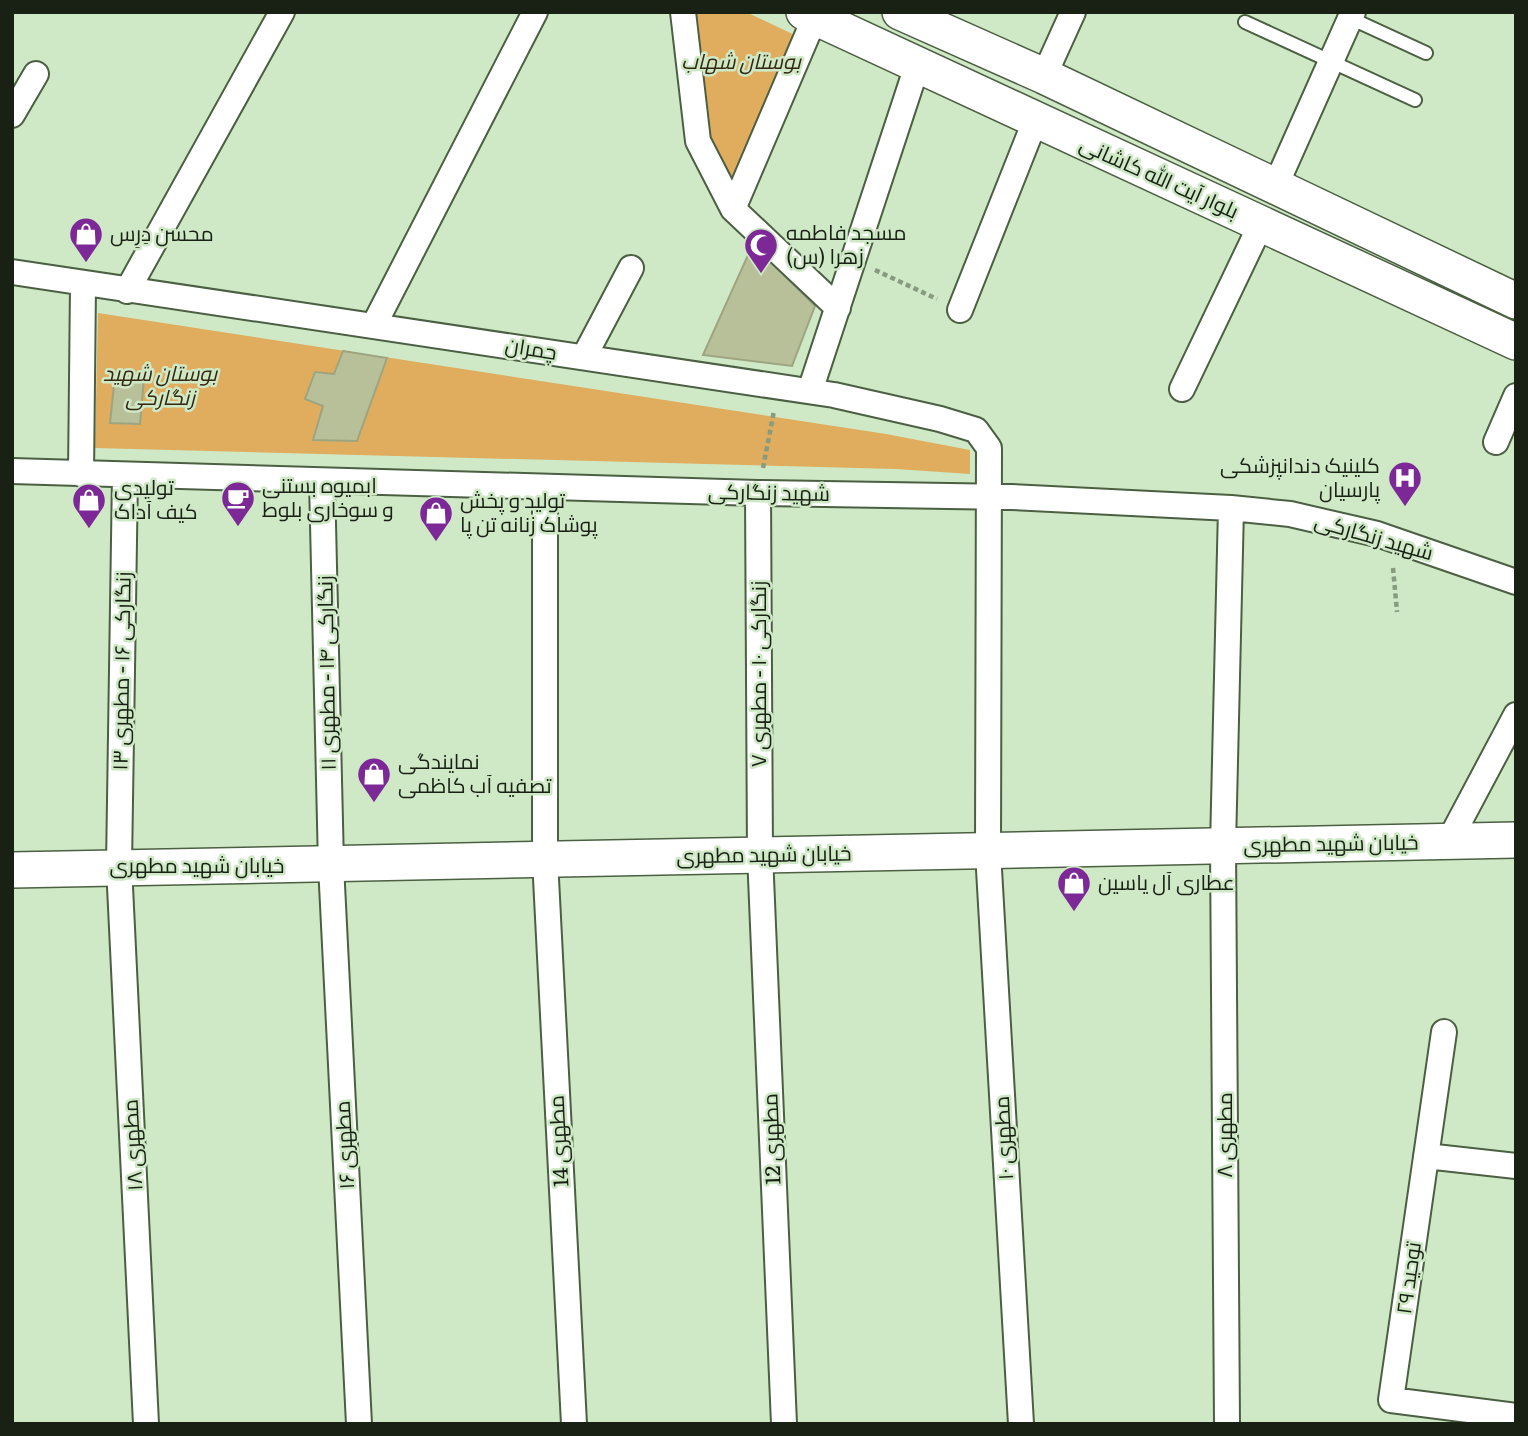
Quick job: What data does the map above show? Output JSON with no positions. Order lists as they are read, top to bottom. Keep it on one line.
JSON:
{"streets":{"main road":["بلوار آیت الله کاشانی","خیابان شهید مطهری"],"street":["چمران","شهید زنگارکی","زنگارکی ۱۶ - مطهری ۱۳","زنگارکی ۱۴ - مطهری ۱۱","زنگارکی ۱۰ - مطهری ۷","مطهری ۸","مطهری ۱۰","مطهری 12","مطهری 14","مطهری ۱۸","مطهری ۱۶","توحید ۲۹"]},"crossings":[["چمران","شهید زنگارکی"],["چمران","مطهری ۱۰"],["شهید زنگارکی","زنگارکی ۱۶ - مطهری ۱۳"],["شهید زنگارکی","زنگارکی ۱۴ - مطهری ۱۱"],["شهید زنگارکی","زنگارکی ۱۰ - مطهری ۷"],["شهید زنگارکی","مطهری ۸"],["شهید زنگارکی","مطهری ۱۰"],["شهید زنگارکی","مطهری 14"],["زنگارکی ۱۶ - مطهری ۱۳","خیابان شهید مطهری"],["زنگارکی ۱۶ - مطهری ۱۳","مطهری ۱۸"],["زنگارکی ۱۴ - مطهری ۱۱","خیابان شهید مطهری"],["زنگارکی ۱۴ - مطهری ۱۱","مطهری ۱۶"],["زنگارکی ۱۰ - مطهری ۷","خیابان شهید مطهری"],["زنگارکی ۱۰ - مطهری ۷","مطهری 12"],["خیابان شهید مطهری","مطهری ۸"],["خیابان شهید مطهری","مطهری ۱۰"],["خیابان شهید مطهری","مطهری 12"],["خیابان شهید مطهری","مطهری 14"],["خیابان شهید مطهری","مطهری ۱۸"],["خیابان شهید مطهری","مطهری ۱۶"]],"parks":["بوستان شهاب","بوستان شهید زنگارکی"],"places":{"shop":["محسن دِرِس","تولیدی کیف آداک","تولید و پخش پوشاک زنانه تن پا","نمایندگی تصفیه آب کاظمی","عطاری آل یاسین"],"mosque":["مسجد فاطمه زهرا (س)"],"hospital":["کلینیک دندانپزشکی پارسیان"],"cafe":["ابمیوه بستنی و ‌سوخاری بلوط"]}}
